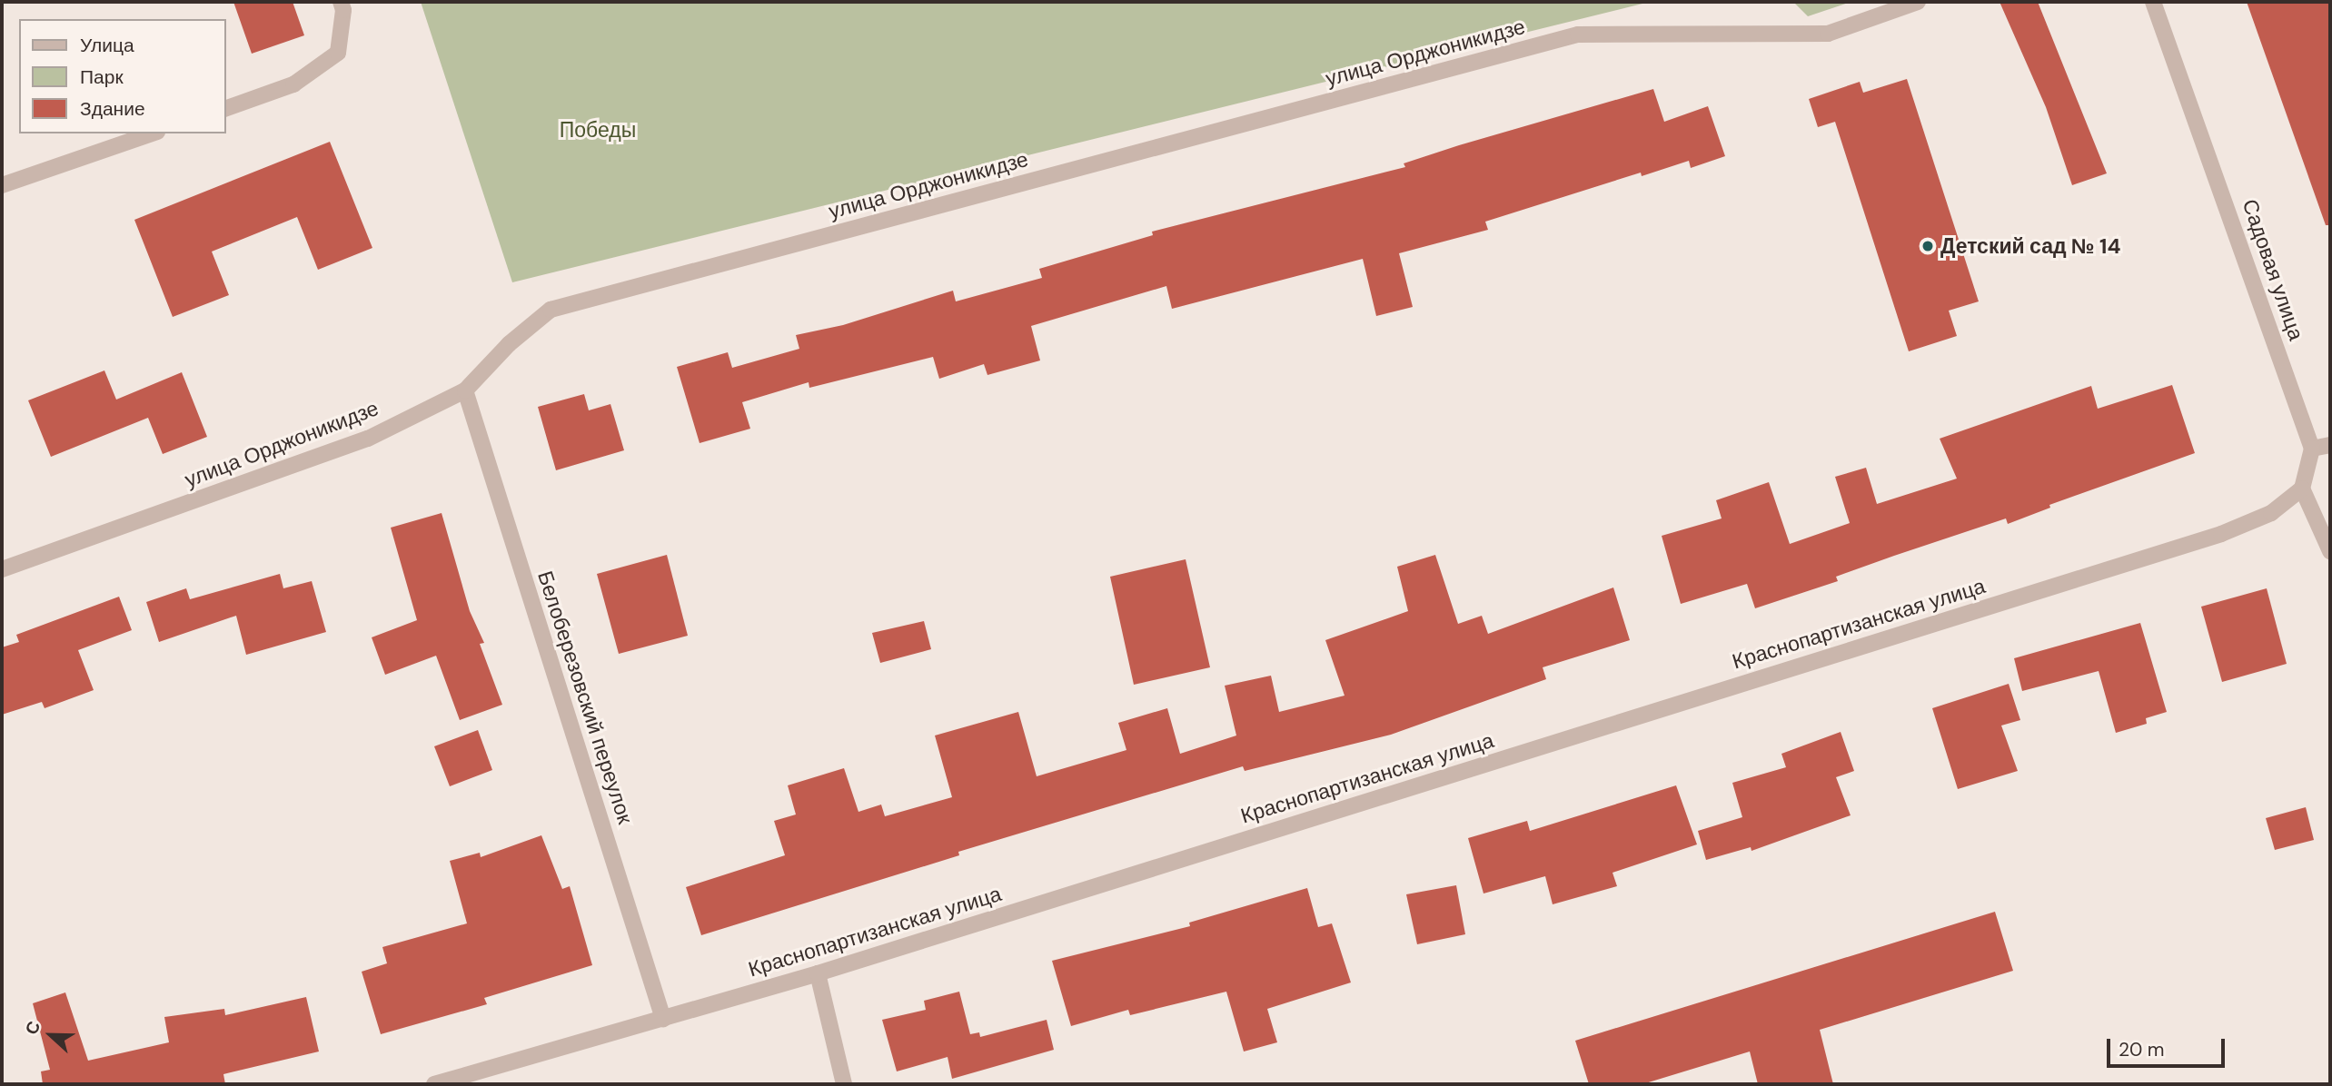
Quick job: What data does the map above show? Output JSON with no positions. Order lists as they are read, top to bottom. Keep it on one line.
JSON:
{"streets":{"street":["улица Орджоникидзе","Садовая улица","Краснопартизанская улица","Белоберезовский переулок"]},"crossings":[["улица Орджоникидзе","Белоберезовский переулок"],["Краснопартизанская улица","Белоберезовский переулок"]],"parks":["Победы"],"places":["Детский сад № 14"],"legend":["Улица","Парк","Здание"],"scale_bar":"20 m","north":"left"}
